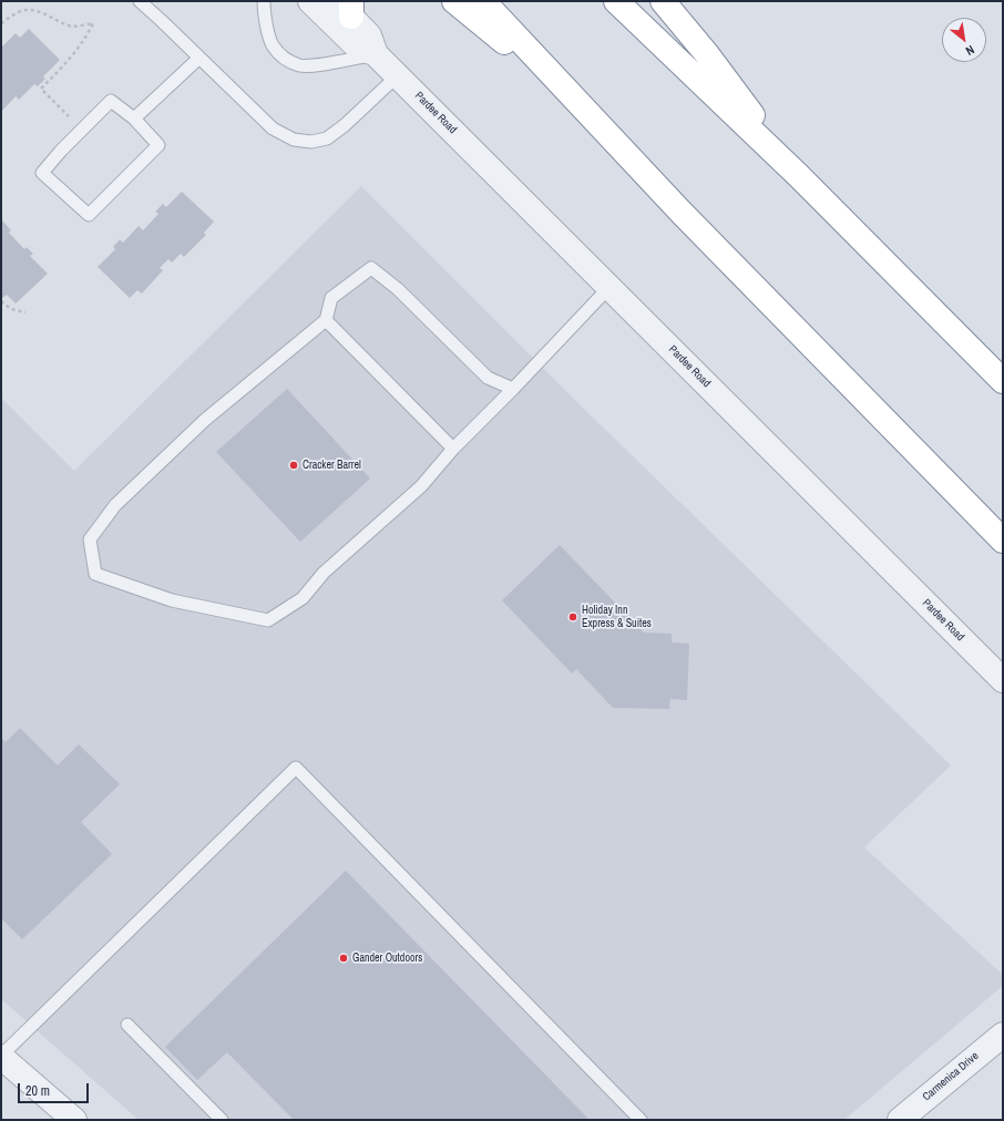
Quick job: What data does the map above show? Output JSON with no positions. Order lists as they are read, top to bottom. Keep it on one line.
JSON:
{"streets":{"street":["Pardee Road","Carmenica Drive"]},"places":["Cracker Barrel","Holiday Inn Express & Suites","Gander Outdoors"],"scale_bar":"20 m","north":"bottom right"}
